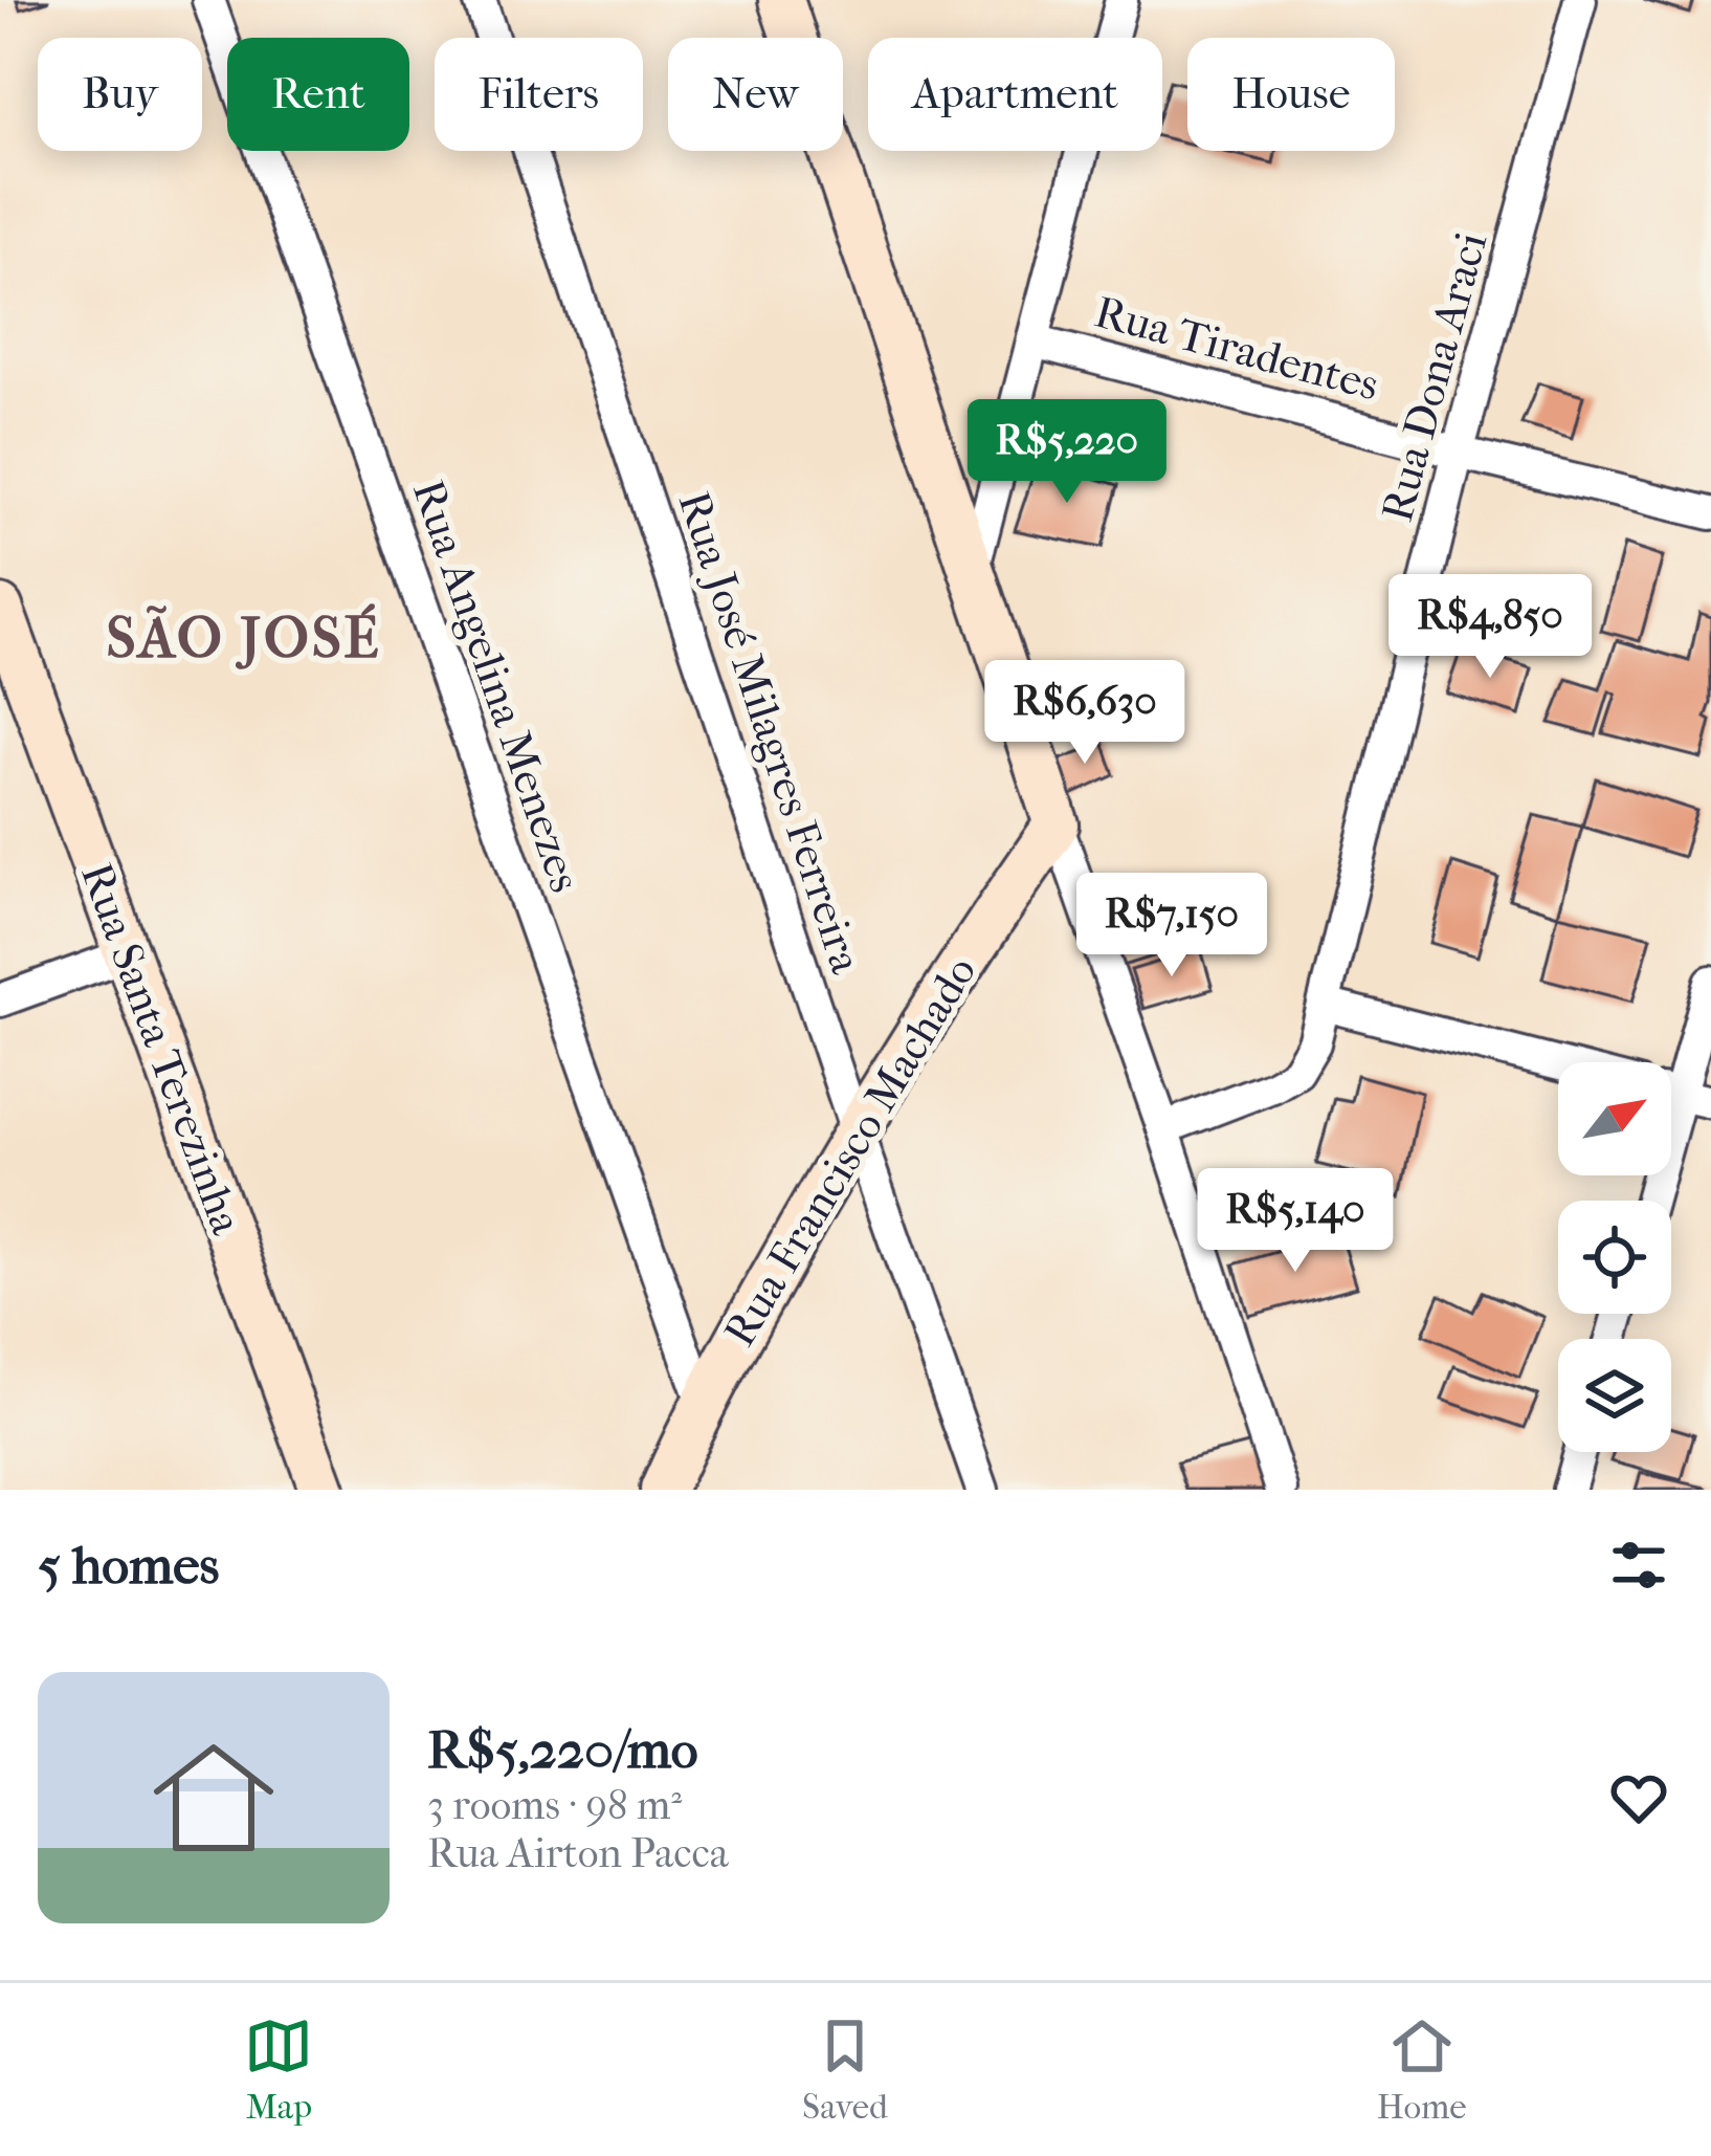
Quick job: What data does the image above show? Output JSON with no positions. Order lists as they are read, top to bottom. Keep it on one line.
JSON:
{"streets":{"street":["Rua Tiradentes","Rua Dona Araci","Rua Angelina Menezes","Rua José Milagres Ferreira","Rua Santa Terezinha","Rua Francisco Machado"]},"crossings":[["Rua Tiradentes","Rua Dona Araci"],["Rua Angelina Menezes","Rua Francisco Machado"],["Rua José Milagres Ferreira","Rua Francisco Machado"]],"districts":["SÃO JOSÉ"],"north":"top right","page":{"chip":["Buy","Rent","Filters","New","Apartment","House"],"price":["R$5,220","R$4,850","R$6,630","R$7,150","R$5,140"],"heading":"5 homes","list":[{"name":"R$5,220/mo","note":"3 rooms · 98 m² · Rua Airton Pacca"}],"tabs":["Map","Saved","Home"]}}
